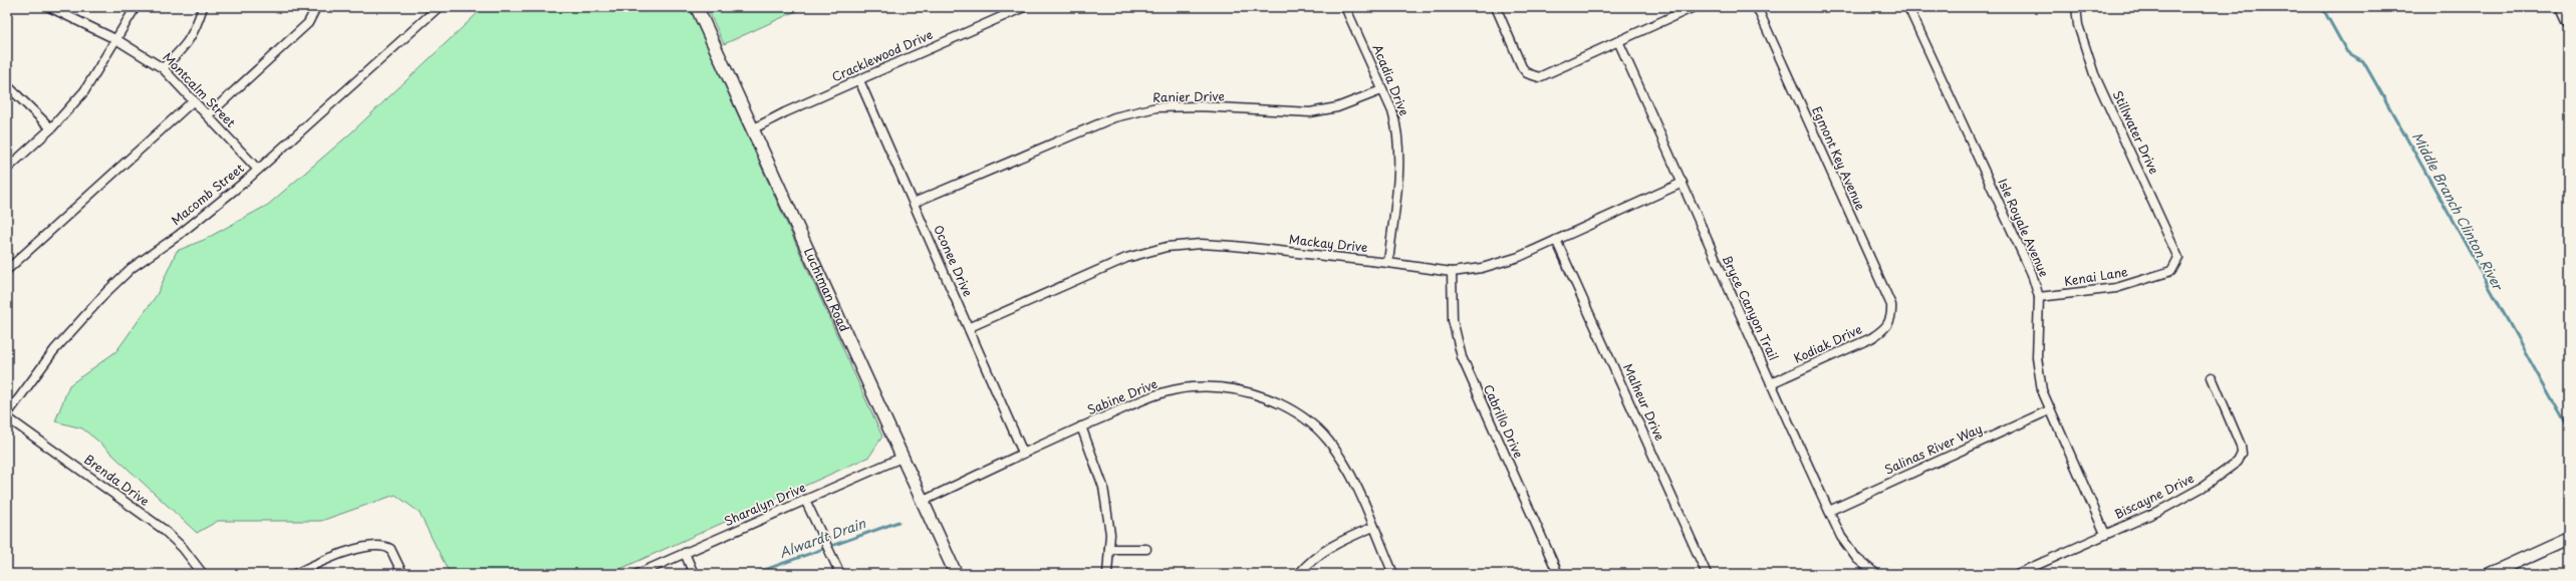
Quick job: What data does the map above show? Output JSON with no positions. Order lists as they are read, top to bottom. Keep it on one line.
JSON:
{"streets":{"street":["Cracklewood Drive","Acadia Drive","Montcalm Street","Ranier Drive","Stillwater Drive","Egmont Key Avenue","Macomb Street","Isle Royale Avenue","Mackay Drive","Oconee Drive","Kenai Lane","Luchtman Road","Bryce Canyon Trail","Kodiak Drive","Sabine Drive","Malheur Drive","Cabrillo Drive","Salinas River Way","Brenda Drive","Biscayne Drive","Sharalyn Drive"]},"crossings":[["Cracklewood Drive","Oconee Drive"],["Cracklewood Drive","Luchtman Road"],["Acadia Drive","Ranier Drive"],["Acadia Drive","Mackay Drive"],["Montcalm Street","Macomb Street"],["Ranier Drive","Oconee Drive"],["Stillwater Drive","Kenai Lane"],["Egmont Key Avenue","Kodiak Drive"],["Isle Royale Avenue","Kenai Lane"],["Isle Royale Avenue","Salinas River Way"],["Isle Royale Avenue","Biscayne Drive"],["Mackay Drive","Oconee Drive"],["Mackay Drive","Bryce Canyon Trail"],["Mackay Drive","Malheur Drive"],["Mackay Drive","Cabrillo Drive"],["Oconee Drive","Sabine Drive"],["Luchtman Road","Sabine Drive"],["Luchtman Road","Sharalyn Drive"],["Bryce Canyon Trail","Kodiak Drive"],["Bryce Canyon Trail","Salinas River Way"]],"water":["Middle Branch Clinton River","Alwardt Drain"]}
